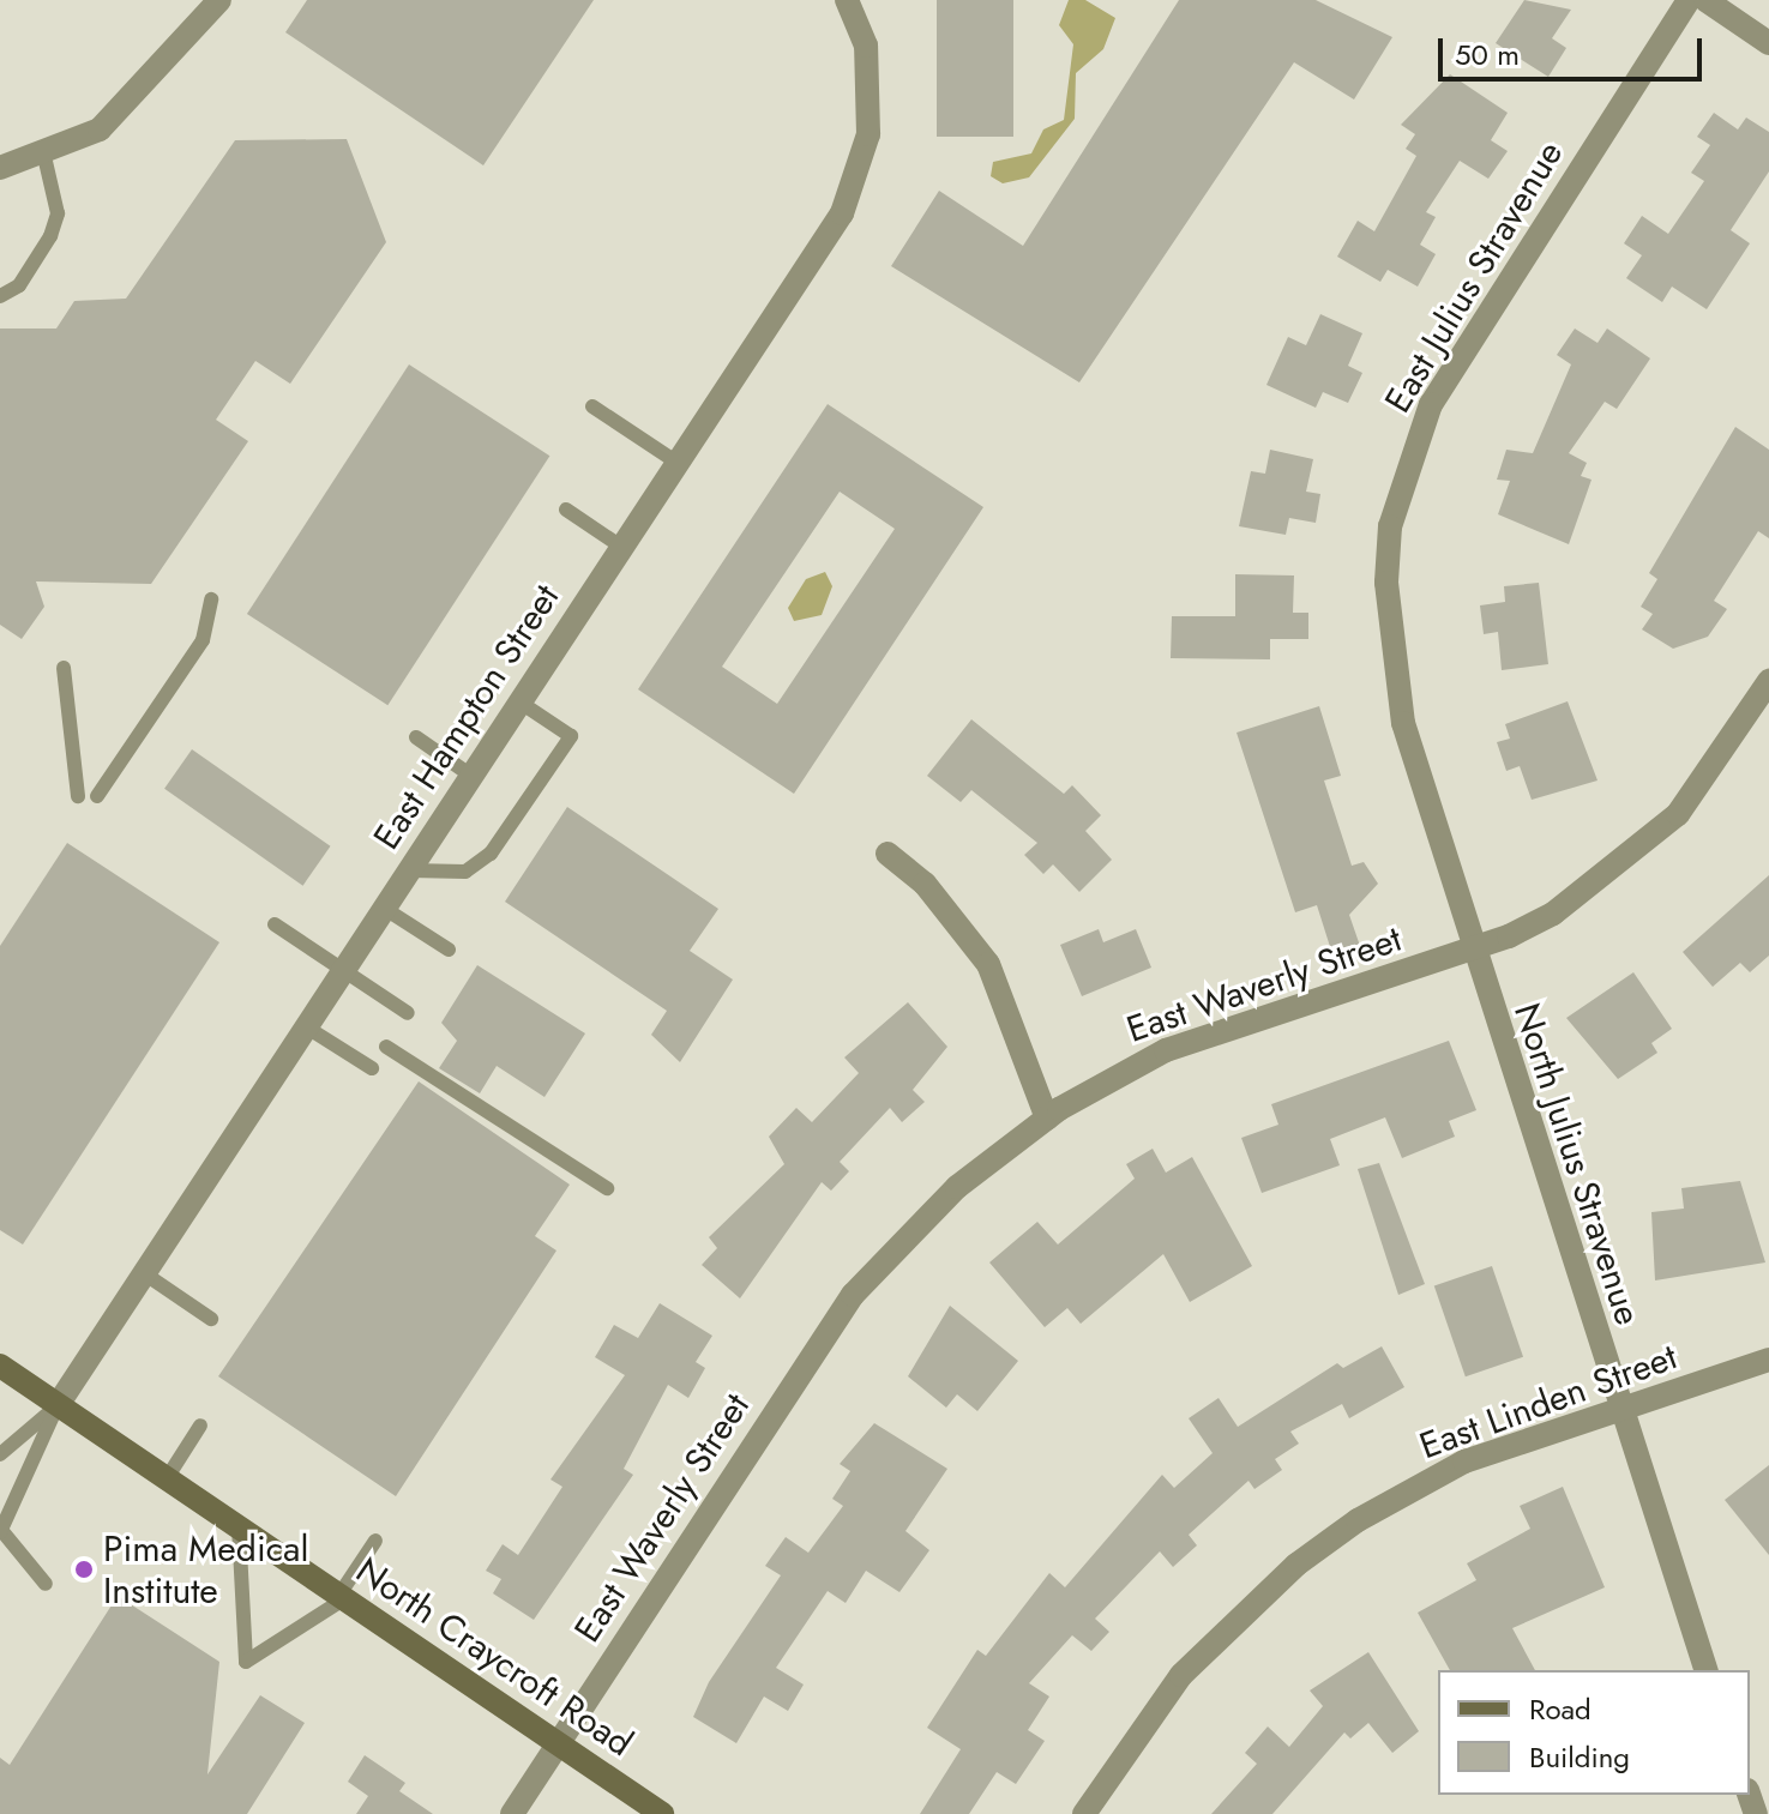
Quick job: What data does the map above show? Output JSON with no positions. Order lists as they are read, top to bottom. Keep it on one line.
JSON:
{"streets":{"main road":["North Craycroft Road"],"street":["East Julius Stravenue","East Hampton Street","East Waverly Street","North Julius Stravenue","East Linden Street"]},"crossings":[["East Julius Stravenue","East Waverly Street"],["East Julius Stravenue","North Julius Stravenue"],["East Hampton Street","North Craycroft Road"],["East Waverly Street","North Julius Stravenue"],["East Waverly Street","North Craycroft Road"],["North Julius Stravenue","East Linden Street"]],"places":["Pima Medical Institute"],"legend":["Road","Building"],"scale_bar":"50 m"}
